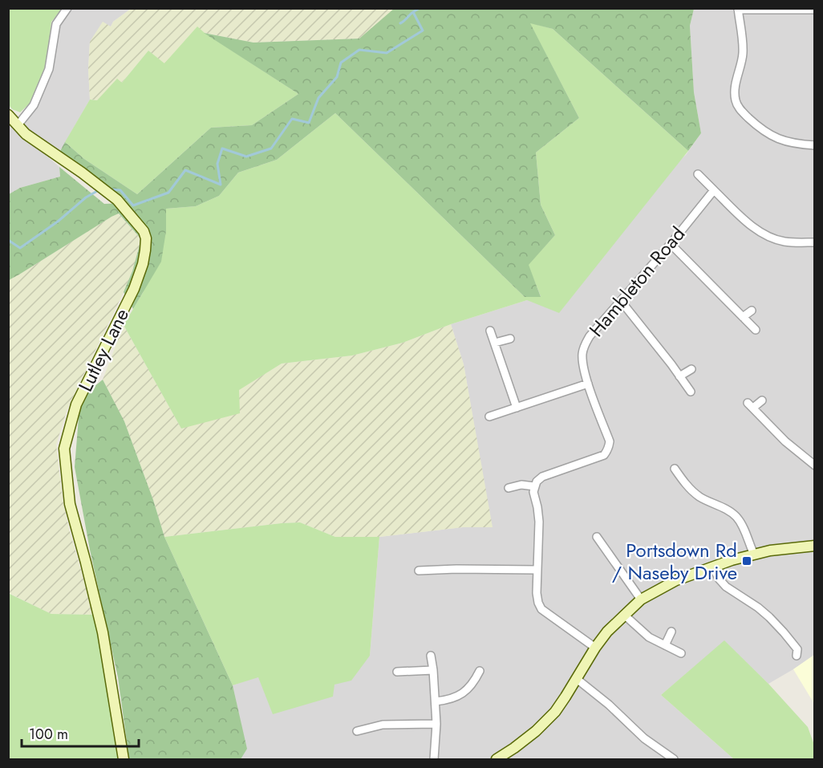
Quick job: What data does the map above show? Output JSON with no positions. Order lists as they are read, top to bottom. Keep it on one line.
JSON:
{"streets":{"street":["Hambleton Road","Lutley Lane"]},"places":{"transit":["Portsdown Rd / Naseby Drive"]},"scale_bar":"100 m"}
